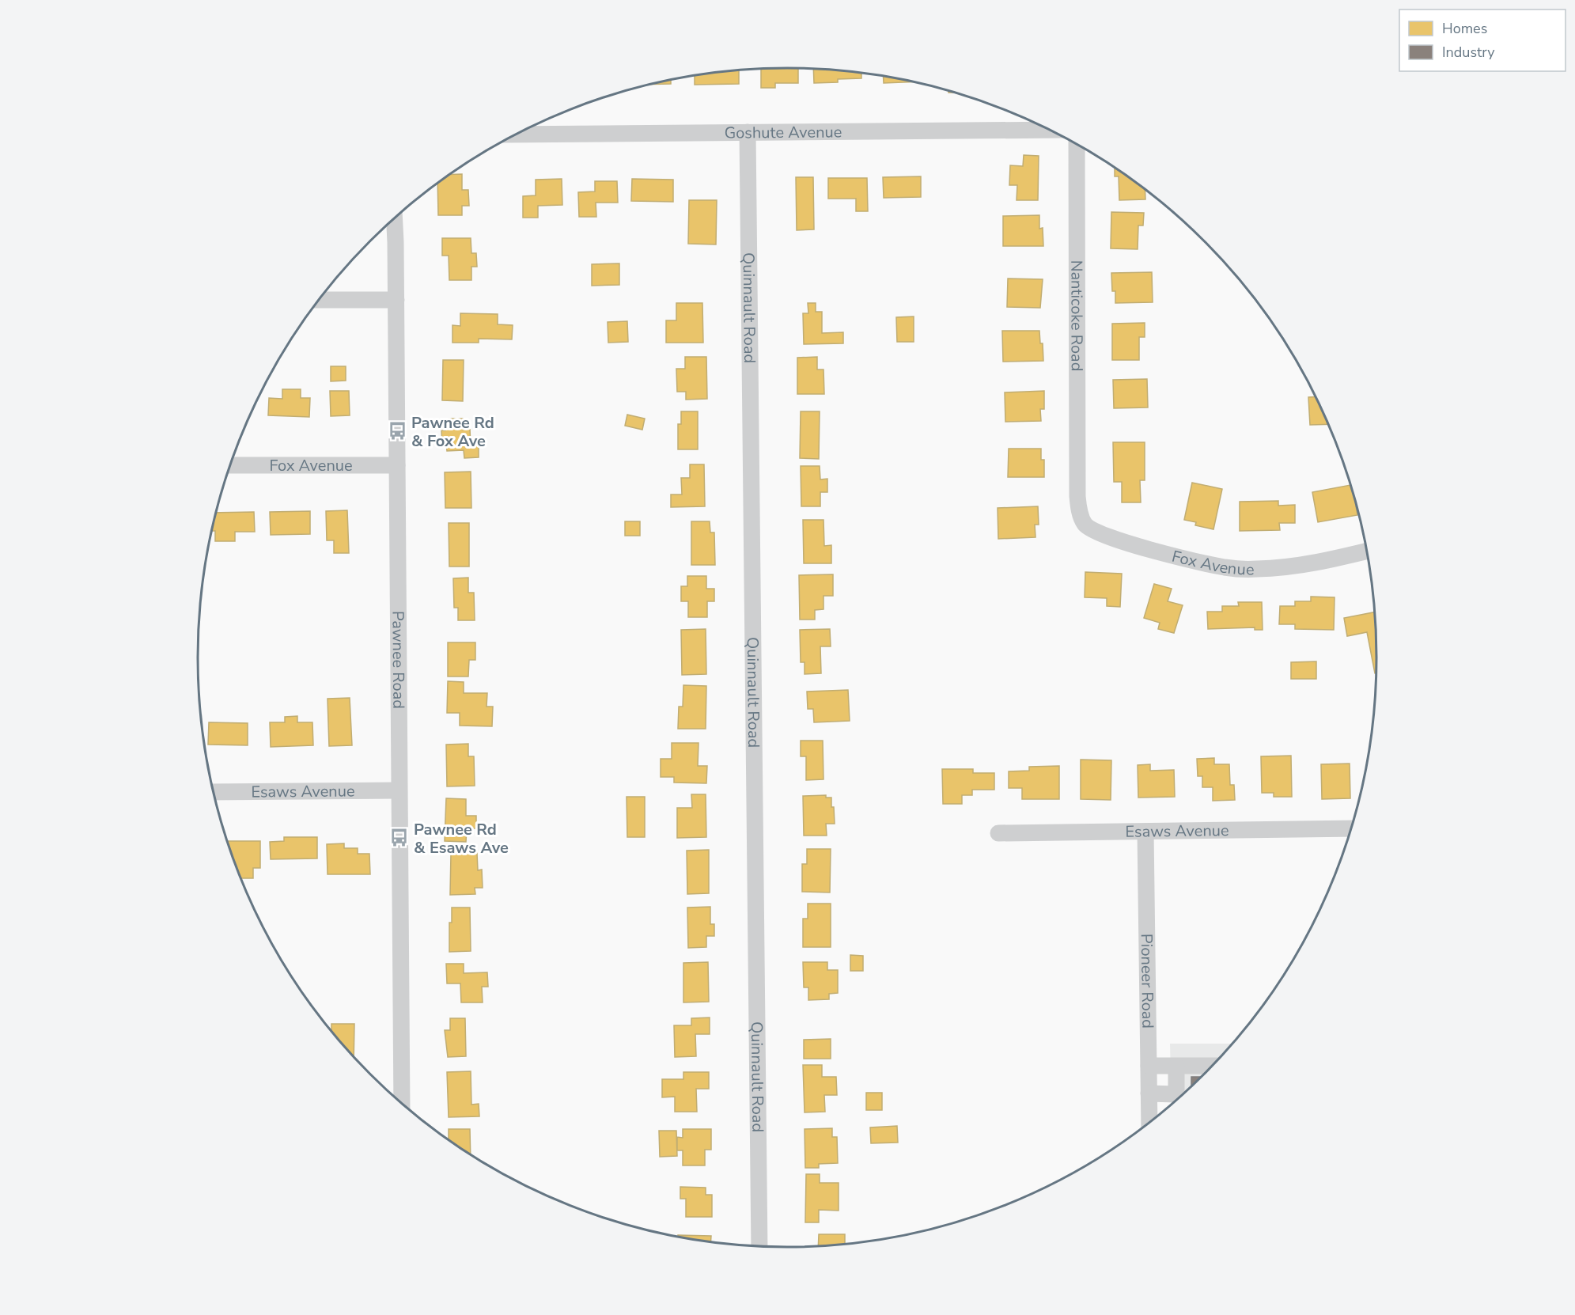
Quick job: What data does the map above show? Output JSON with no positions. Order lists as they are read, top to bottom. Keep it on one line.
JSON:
{"streets":{"street":["Goshute Avenue","Quinnault Road","Nanticoke Road","Fox Avenue","Pawnee Road","Esaws Avenue","Pioneer Road"]},"crossings":[["Goshute Avenue","Quinnault Road"],["Nanticoke Road","Fox Avenue"],["Fox Avenue","Pawnee Road"],["Pawnee Road","Esaws Avenue"],["Esaws Avenue","Pioneer Road"]],"places":{"bus stop":["Pawnee Rd & Fox Ave","Pawnee Rd & Esaws Ave"]},"legend":["Homes","Industry"]}
